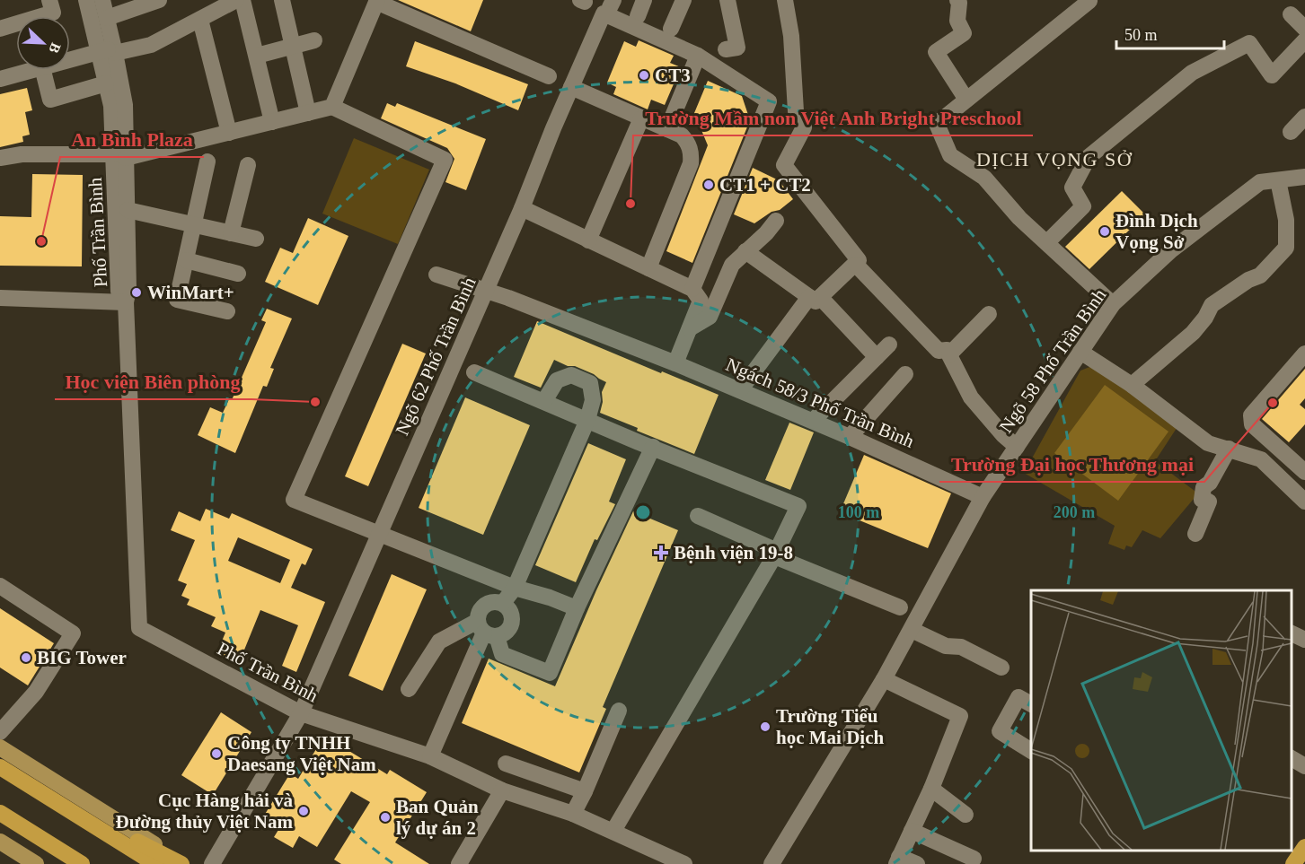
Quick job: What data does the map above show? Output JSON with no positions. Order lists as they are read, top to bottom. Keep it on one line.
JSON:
{"streets":{"street":["Phố Trần Bình","Ngõ 62 Phố Trần Bình","Ngõ 58 Phố Trần Bình","Ngách 58/3 Phố Trần Bình"]},"crossings":[["Phố Trần Bình","Ngõ 62 Phố Trần Bình"],["Ngõ 62 Phố Trần Bình","Ngách 58/3 Phố Trần Bình"],["Ngõ 58 Phố Trần Bình","Ngách 58/3 Phố Trần Bình"]],"districts":["DỊCH VỌNG SỞ"],"places":{"other":["CT3","CT1 + CT2","Trường Mầm non Việt Anh Bright Preschool","Đình Dịch Vọng Sở","An Bình Plaza","WinMart+","Học viện Biên phòng","Trường Đại học Thương mại","BIG Tower","Trường Tiểu học Mai Dịch","Công ty TNHH Daesang Việt Nam","Cục Hàng hải và Đường thủy Việt Nam","Ban Quản lý dự án 2"],"health":["Bệnh viện 19-8"]},"scale_bar":"50 m","north":"bottom right","rings":["100 m","200 m"]}
